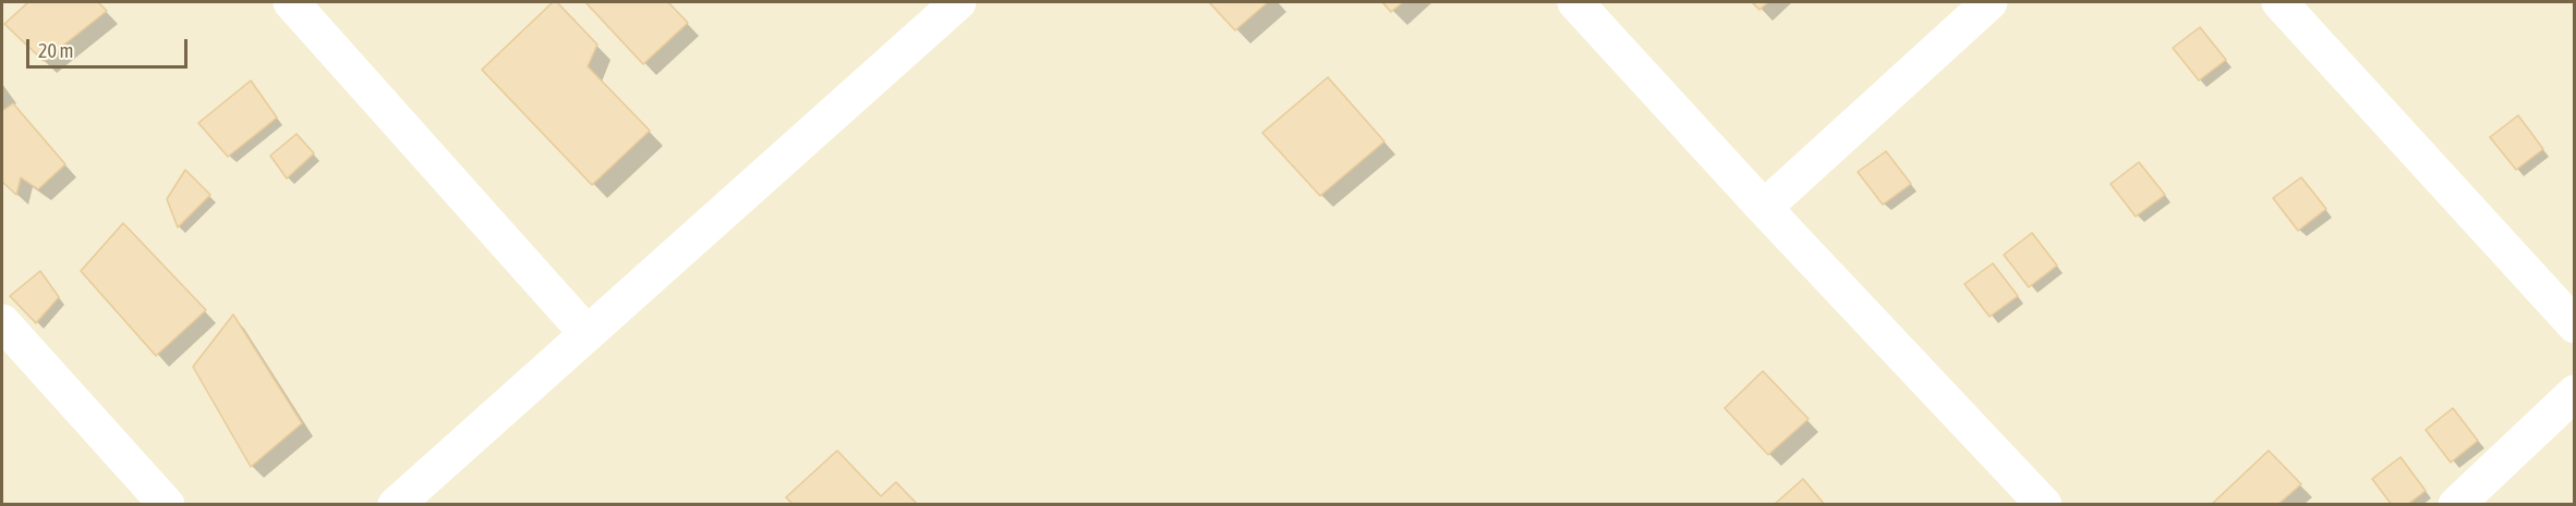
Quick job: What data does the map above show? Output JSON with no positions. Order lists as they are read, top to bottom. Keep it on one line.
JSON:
{"scale_bar":"20 m"}
